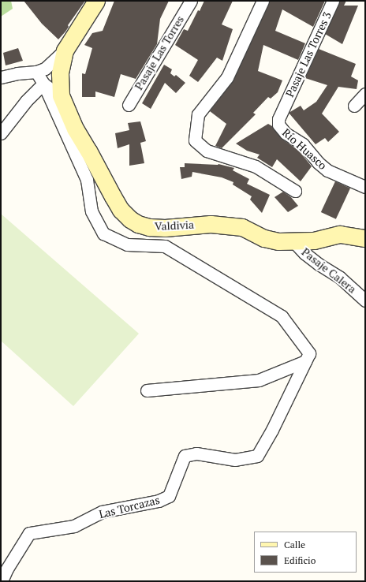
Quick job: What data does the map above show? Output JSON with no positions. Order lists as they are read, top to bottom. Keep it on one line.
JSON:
{"streets":{"street":["Pasaje Las Torres","Pasaje Las Torres 3","Río Huasco","Valdivia","Pasaje Calera","Las Torcazas"]},"crossings":[["Pasaje Las Torres 3","Río Huasco"],["Valdivia","Pasaje Calera"]],"legend":["Calle","Edificio"]}
